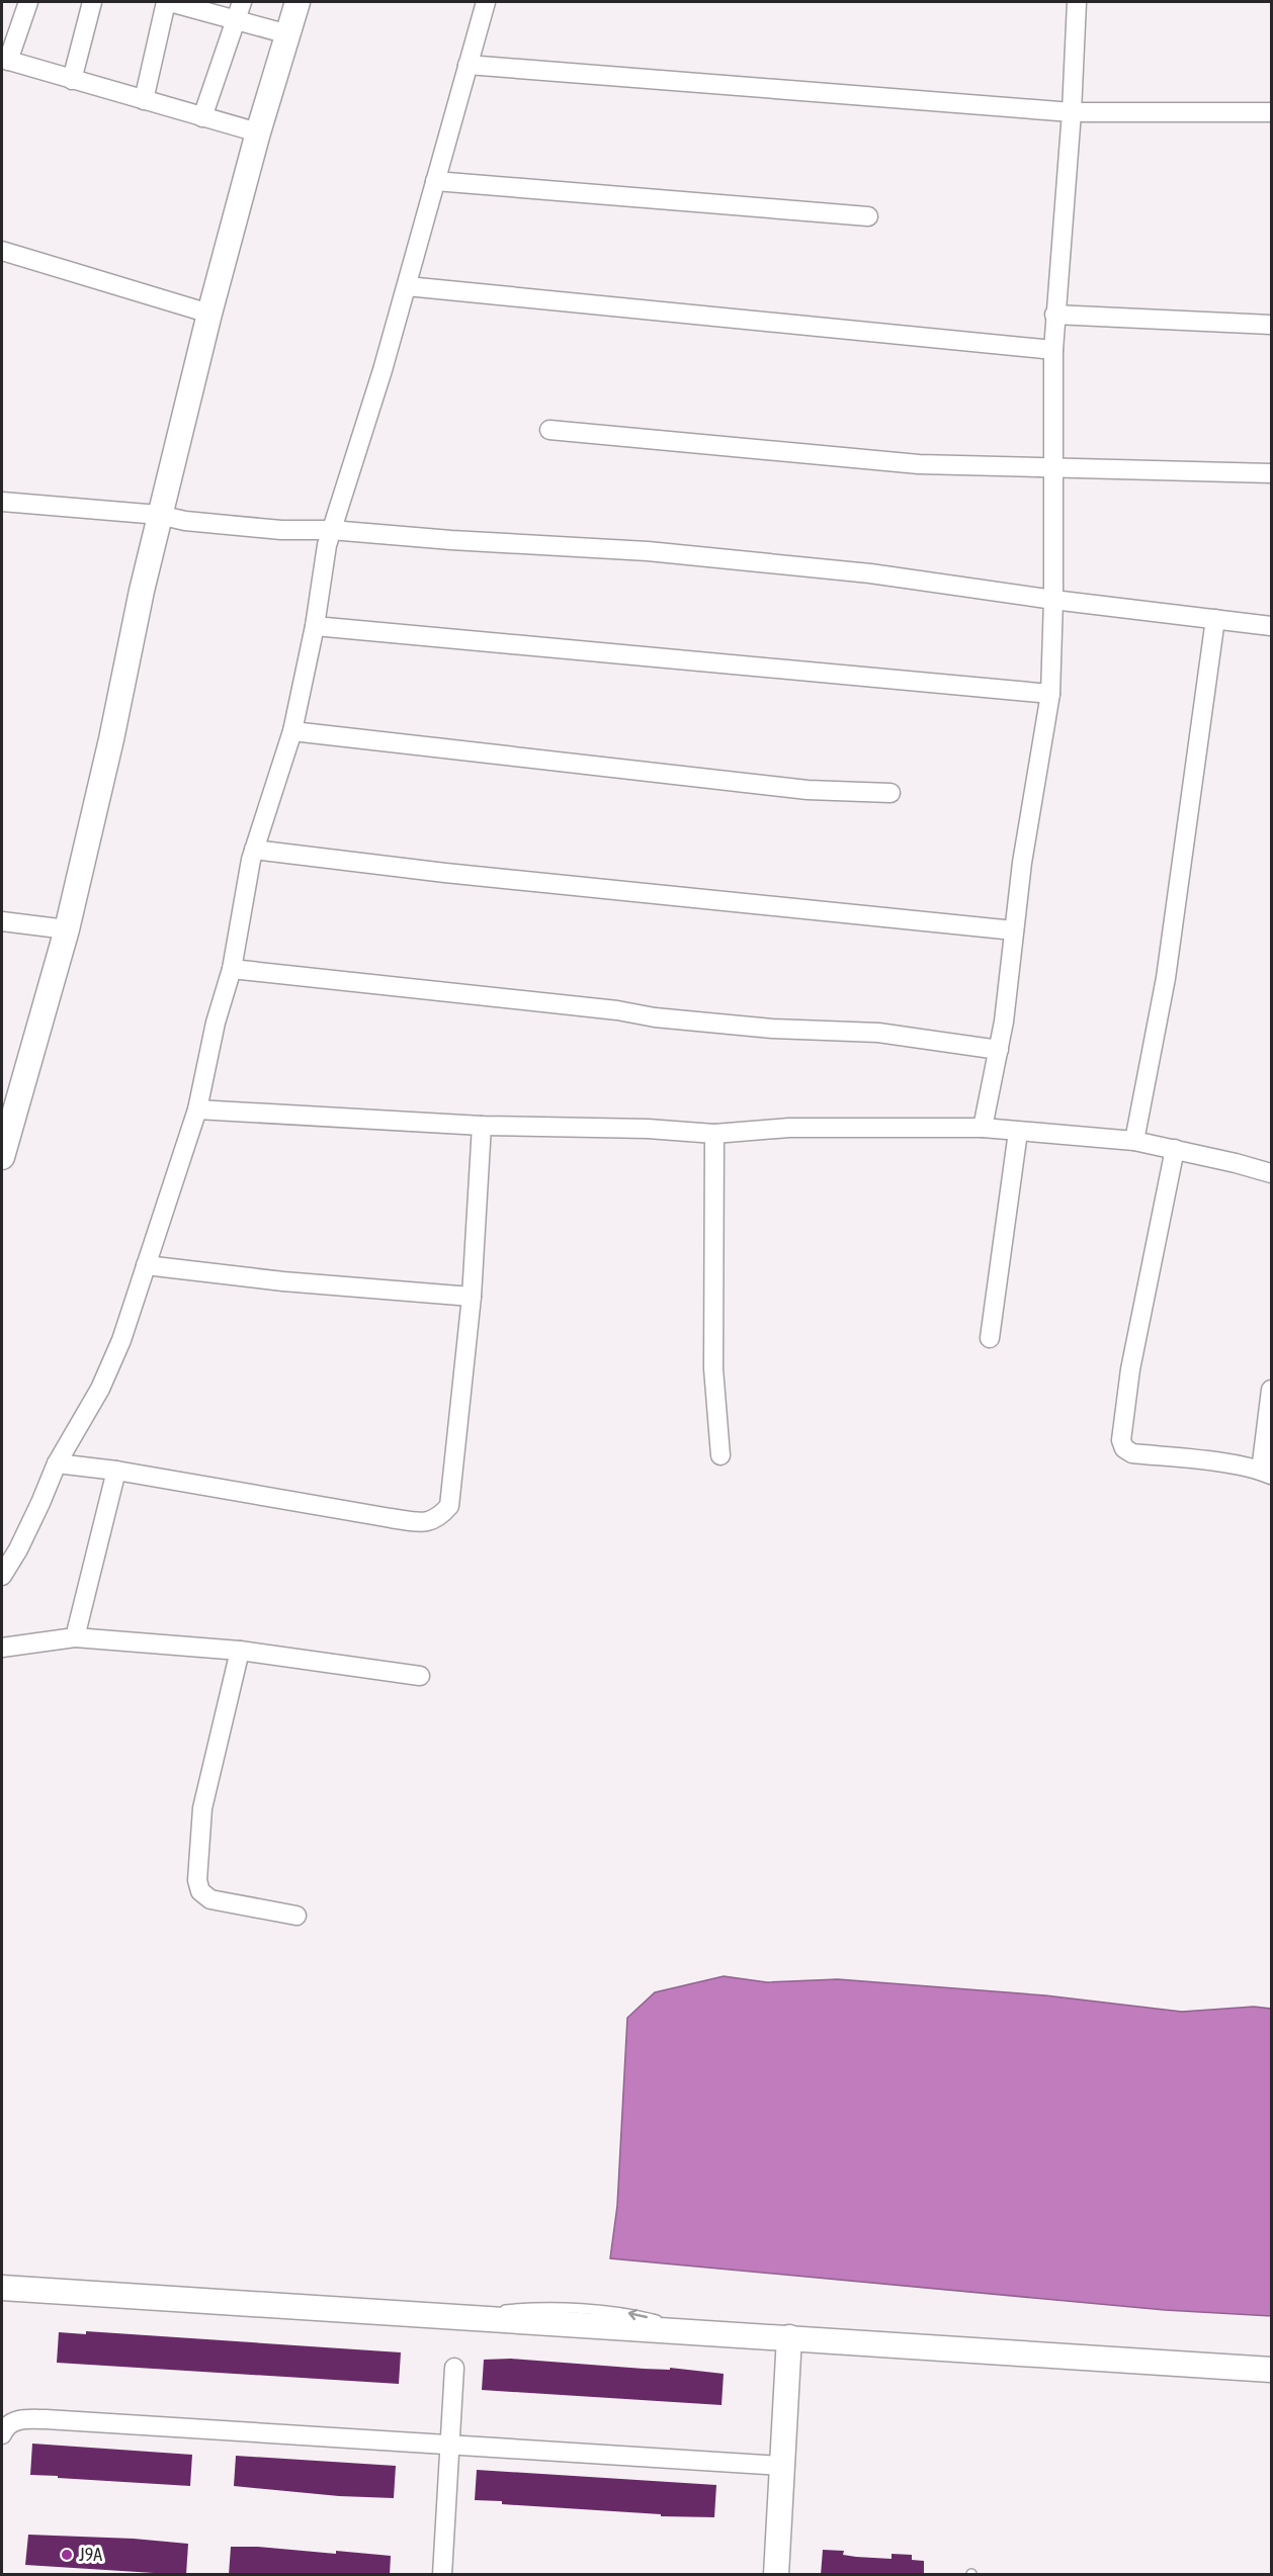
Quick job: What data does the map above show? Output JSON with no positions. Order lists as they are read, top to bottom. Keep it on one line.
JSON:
{"places":["J9A"]}
